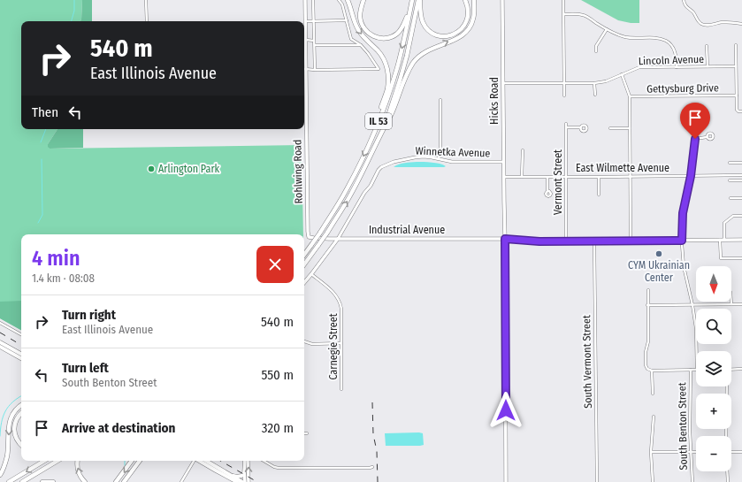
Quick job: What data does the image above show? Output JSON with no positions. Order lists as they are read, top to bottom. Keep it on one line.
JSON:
{"streets":{"highway":["IL 53"],"main road":["Hicks Road","Rohlwing Road","Industrial Avenue"],"street":["Lincoln Avenue","Gettysburg Drive","Winnetka Avenue","East Wilmette Avenue","Vermont Street","Carnegie Street","South Vermont Street","South Benton Street"]},"crossings":[["Lincoln Avenue","Hicks Road"],["Hicks Road","Winnetka Avenue"],["Hicks Road","East Wilmette Avenue"],["Hicks Road","Industrial Avenue"],["Winnetka Avenue","Industrial Avenue"],["East Wilmette Avenue","Vermont Street"],["East Wilmette Avenue","South Benton Street"],["Rohlwing Road","Industrial Avenue"],["Vermont Street","Industrial Avenue"],["Industrial Avenue","South Vermont Street"],["Industrial Avenue","South Benton Street"]],"places":["Arlington Park","CYM Ukrainian Center"],"north":"bottom","page":{"turn":["540 m","East Illinois Avenue"],"then":"Then","heading":["4 min","1.4 km · 08:08"],"map_buttons":["+","−"],"list":[{"name":"Turn right","note":"East Illinois Avenue","value":"540 m"},{"name":"Turn left","note":"South Benton Street","value":"550 m"},{"name":"Arrive at destination","value":"320 m"}]}}
